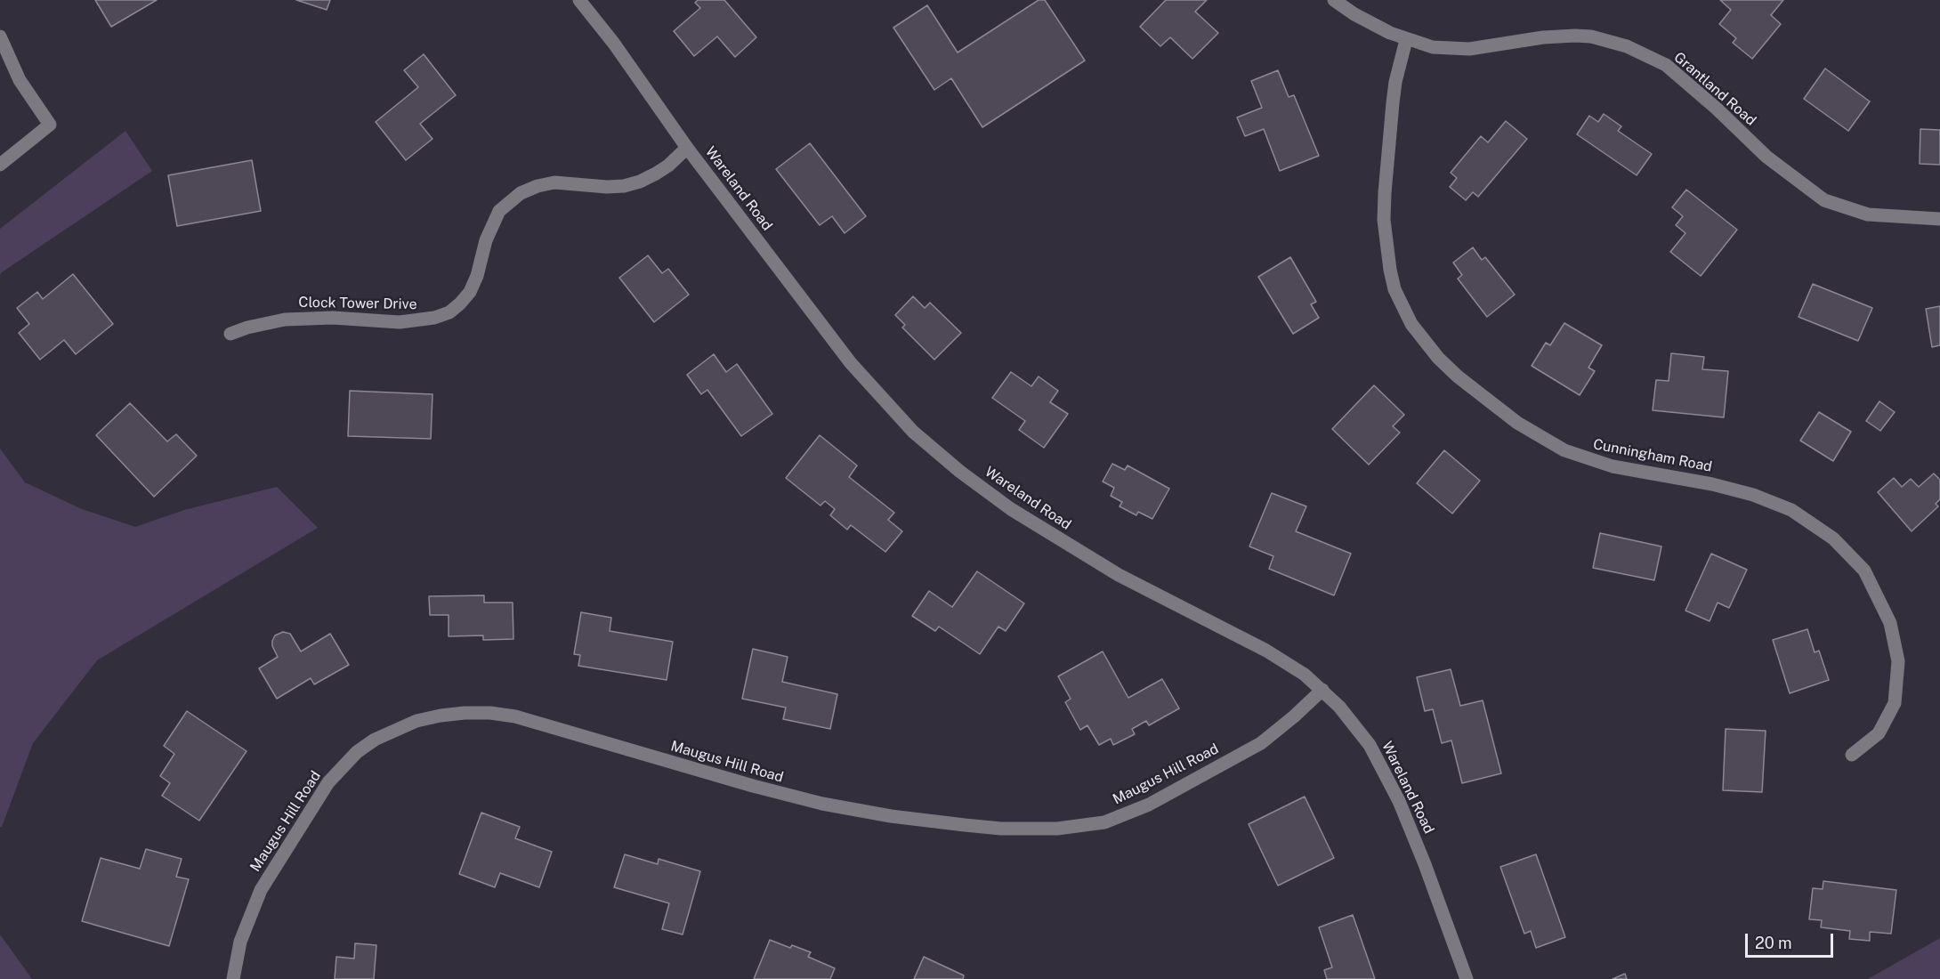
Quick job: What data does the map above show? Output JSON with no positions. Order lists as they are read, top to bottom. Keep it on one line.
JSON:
{"streets":{"street":["Grantland Road","Wareland Road","Clock Tower Drive","Cunningham Road","Maugus Hill Road"]},"crossings":[["Grantland Road","Cunningham Road"],["Wareland Road","Clock Tower Drive"],["Wareland Road","Maugus Hill Road"]],"scale_bar":"20 m"}
